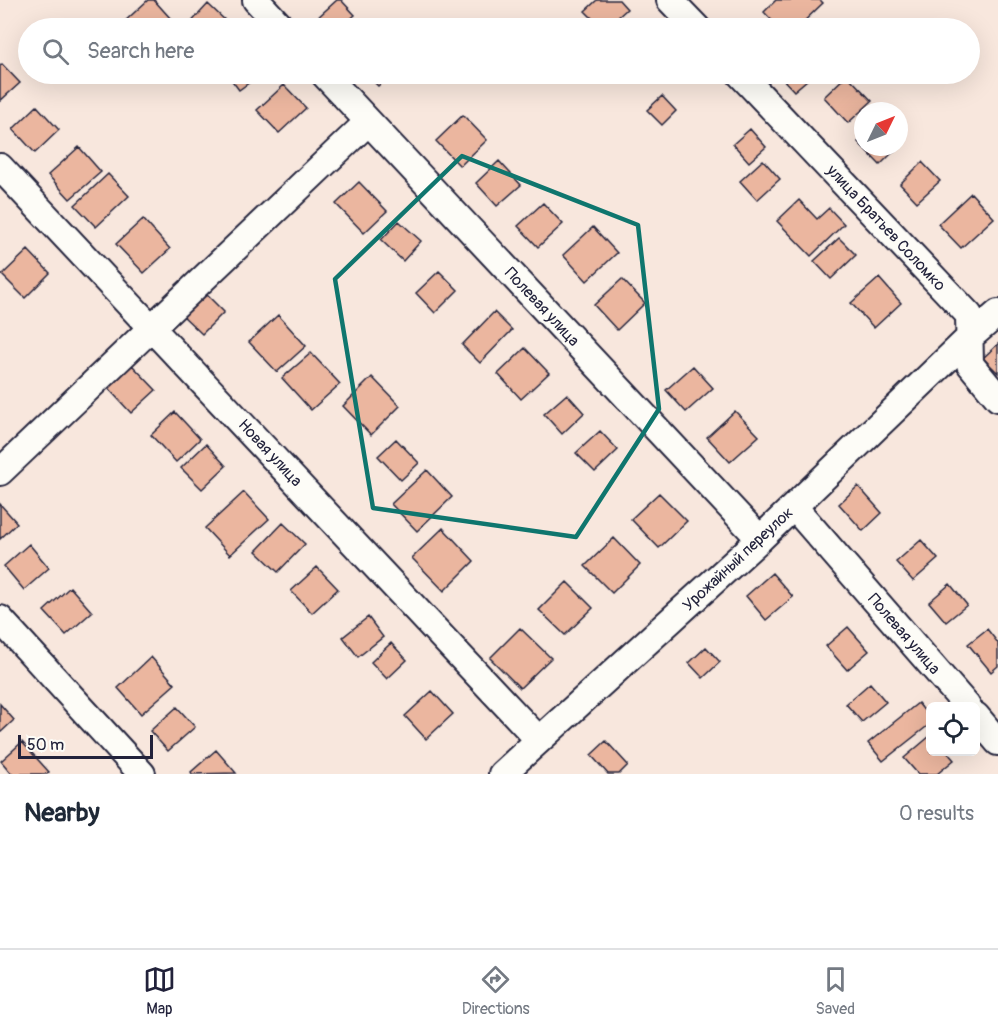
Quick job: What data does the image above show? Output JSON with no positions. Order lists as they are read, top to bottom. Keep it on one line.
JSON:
{"streets":{"street":["улица Братьев Соломко","Полевая улица","Новая улица","Урожайный переулок"]},"crossings":[["улица Братьев Соломко","Урожайный переулок"],["Полевая улица","Урожайный переулок"],["Новая улица","Урожайный переулок"]],"scale_bar":"50 m","north":"top right","page":{"search":"Search here","scale":"50 m","heading":["Nearby","0 results"],"nav":["Map","Directions","Saved"]}}
